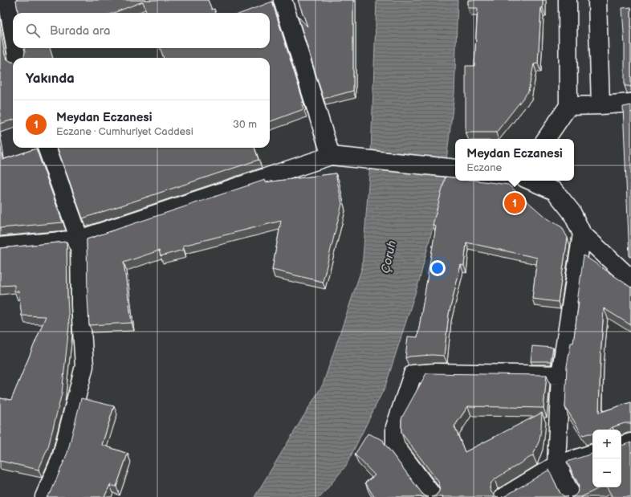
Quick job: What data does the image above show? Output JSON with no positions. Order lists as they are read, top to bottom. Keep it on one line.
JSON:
{"water":["Çoruh"],"page":{"search":"Burada ara","heading":"Yakında","list":[{"mark":"1","name":"Meydan Eczanesi","note":"Eczane · Cumhuriyet Caddesi","value":"30 m"}],"popup":["Meydan Eczanesi","Eczane"],"pins":"1","map_buttons":["+","−"]}}
